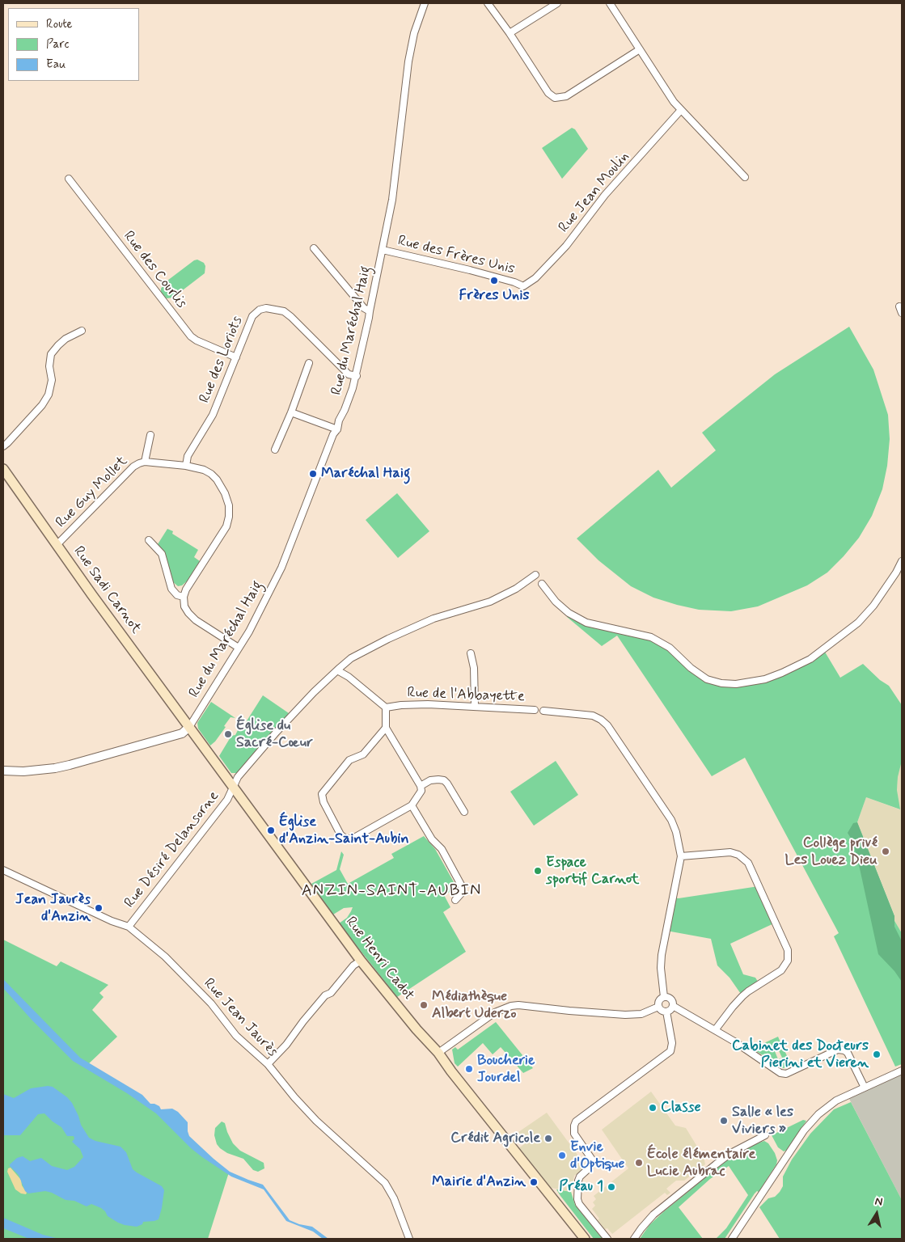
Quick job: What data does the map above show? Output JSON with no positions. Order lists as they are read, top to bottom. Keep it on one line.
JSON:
{"streets":{"main road":["Rue Sadi Carnot","Rue Henri Cadot"],"street":["Rue Jean Moulin","Rue des Frères Unis","Rue des Courlis","Rue du Maréchal Haig","Rue des Loriots","Rue Guy Mollet","Rue de l'Abbayette","Rue Désiré Delansorne","Rue Jean Jaurès"]},"crossings":[["Rue Jean Moulin","Rue des Frères Unis"],["Rue des Frères Unis","Rue du Maréchal Haig"],["Rue des Courlis","Rue des Loriots"],["Rue du Maréchal Haig","Rue des Loriots"],["Rue du Maréchal Haig","Rue Sadi Carnot"],["Rue du Maréchal Haig","Rue Henri Cadot"],["Rue Guy Mollet","Rue Sadi Carnot"],["Rue Sadi Carnot","Rue Henri Cadot"],["Rue Désiré Delansorne","Rue Henri Cadot"],["Rue Désiré Delansorne","Rue Jean Jaurès"]],"districts":["ANZIN-SAINT-AUBIN"],"places":["Frères Unis","Maréchal Haig","Église du Sacré-Cœur","Église d'Anzin-Saint-Aubin","Collège privé Les Louez Dieu","Espace sportif Carnot","Jean Jaurès d'Anzin","Médiathèque Albert Uderzo","Cabinet des Docteurs Pierini et Vieren","Boucherie Jourdel","Classe","Salle « les Viviers »","Crédit Agricole","Envie d'Optique","École élémentaire Lucie Aubrac","Mairie d'Anzin","Préau 1"],"legend":["Route","Parc","Eau"],"north":"top"}
